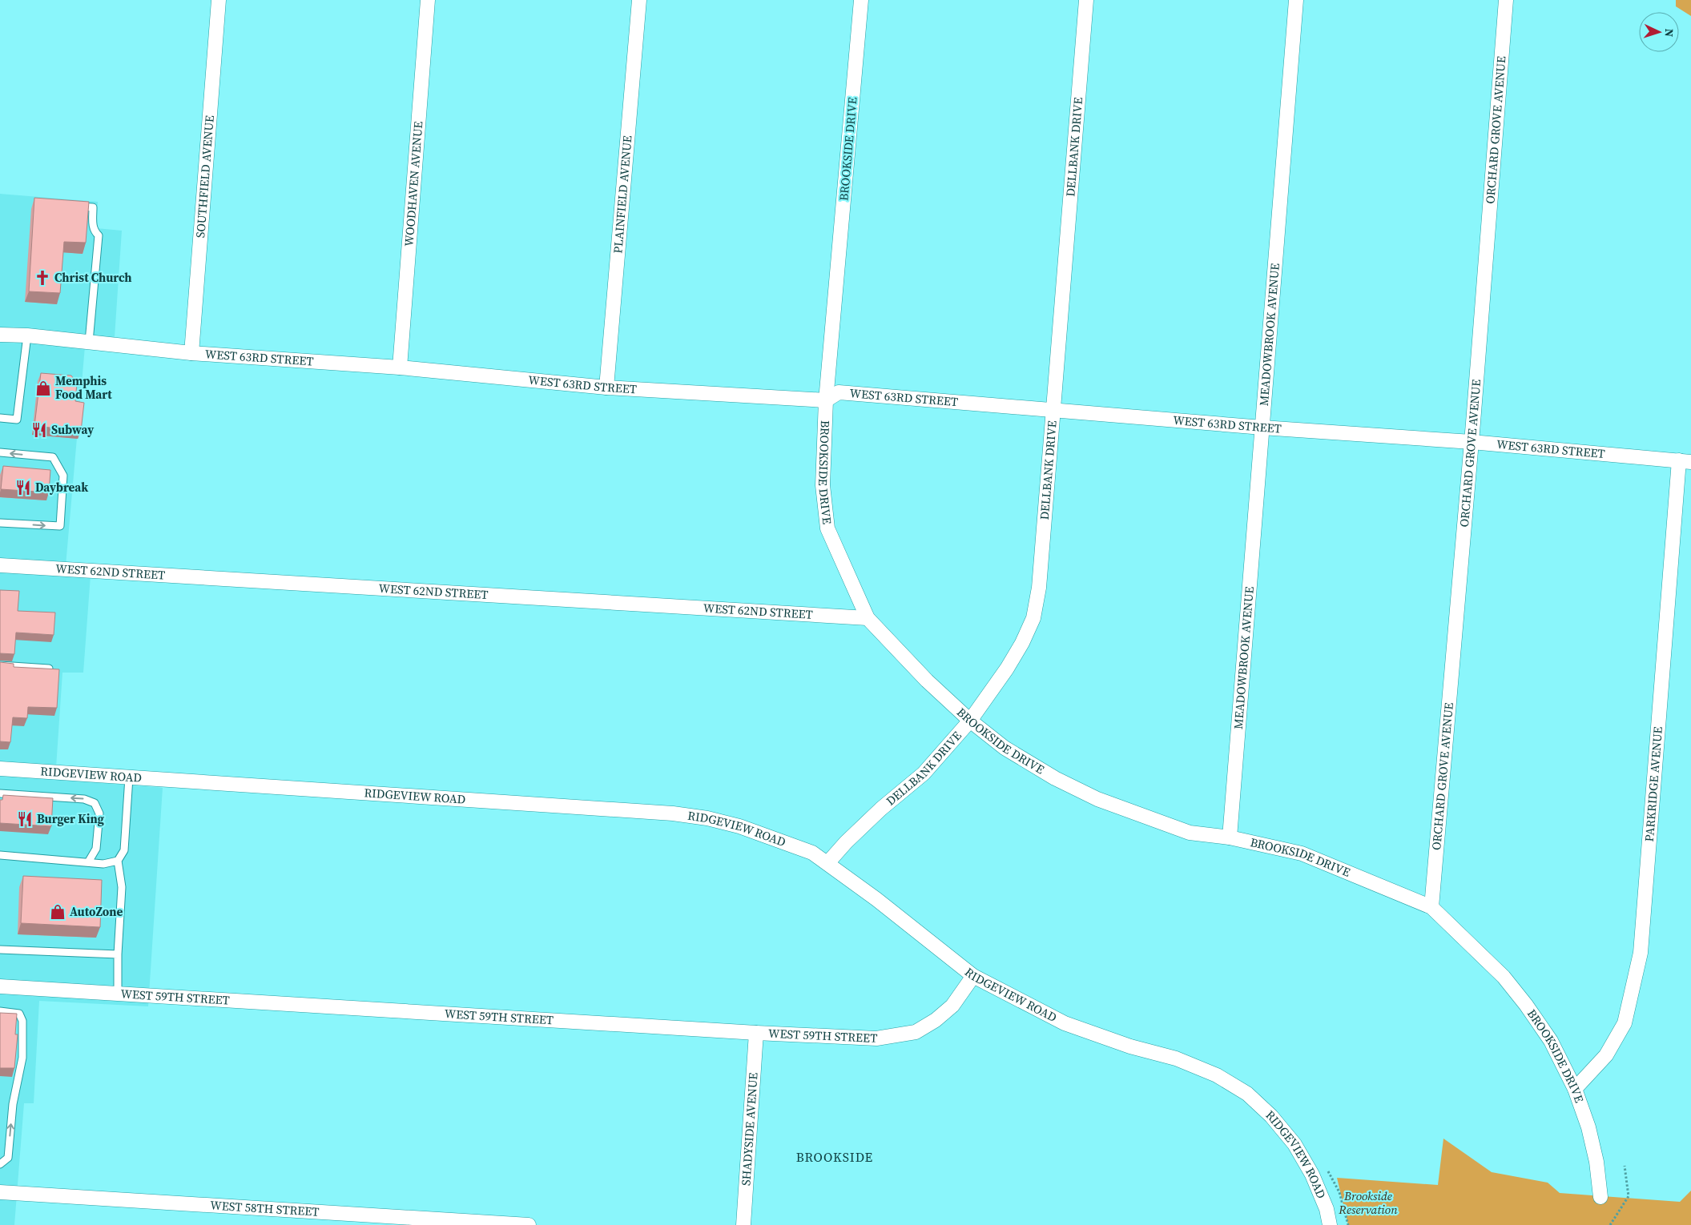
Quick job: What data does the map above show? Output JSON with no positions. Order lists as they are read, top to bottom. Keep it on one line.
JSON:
{"streets":{"street":["ORCHARD GROVE AVENUE","DELLBANK DRIVE","BROOKSIDE DRIVE","SOUTHFIELD AVENUE","WOODHAVEN AVENUE","PLAINFIELD AVENUE","MEADOWBROOK AVENUE","WEST 63RD STREET","WEST 62ND STREET","RIDGEVIEW ROAD","PARKRIDGE AVENUE","WEST 59TH STREET","SHADYSIDE AVENUE","WEST 58TH STREET"]},"crossings":[["ORCHARD GROVE AVENUE","BROOKSIDE DRIVE"],["ORCHARD GROVE AVENUE","WEST 63RD STREET"],["DELLBANK DRIVE","BROOKSIDE DRIVE"],["DELLBANK DRIVE","WEST 63RD STREET"],["DELLBANK DRIVE","RIDGEVIEW ROAD"],["BROOKSIDE DRIVE","MEADOWBROOK AVENUE"],["BROOKSIDE DRIVE","WEST 63RD STREET"],["BROOKSIDE DRIVE","WEST 62ND STREET"],["BROOKSIDE DRIVE","PARKRIDGE AVENUE"],["SOUTHFIELD AVENUE","WEST 63RD STREET"],["WOODHAVEN AVENUE","WEST 63RD STREET"],["PLAINFIELD AVENUE","WEST 63RD STREET"],["MEADOWBROOK AVENUE","WEST 63RD STREET"],["WEST 63RD STREET","PARKRIDGE AVENUE"],["RIDGEVIEW ROAD","WEST 59TH STREET"],["WEST 59TH STREET","SHADYSIDE AVENUE"]],"districts":["BROOKSIDE"],"parks":["Brookside Reservation"],"places":{"church":["Christ Church"],"shop":["Memphis Food Mart","AutoZone"],"restaurant":["Subway","Daybreak","Burger King"]},"north":"right"}
